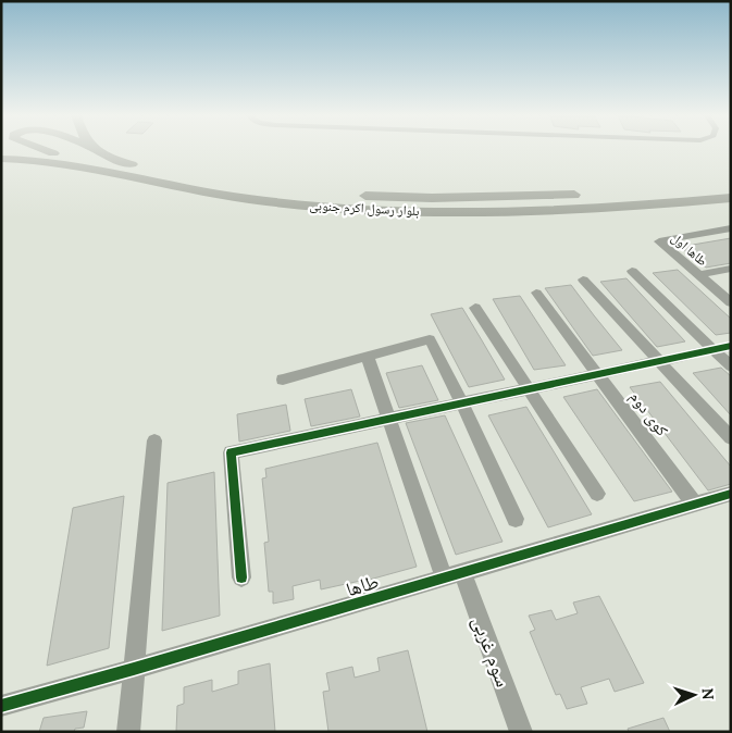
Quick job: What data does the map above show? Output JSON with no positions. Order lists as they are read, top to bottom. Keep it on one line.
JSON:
{"streets":{"main road":["بلوار رسول اکرم جنوبی"],"street":["طاها اول","کوی دوم","طاها","سوم غربی"]},"crossings":[["کوی دوم","طاها"],["طاها","سوم غربی"]],"north":"right"}
